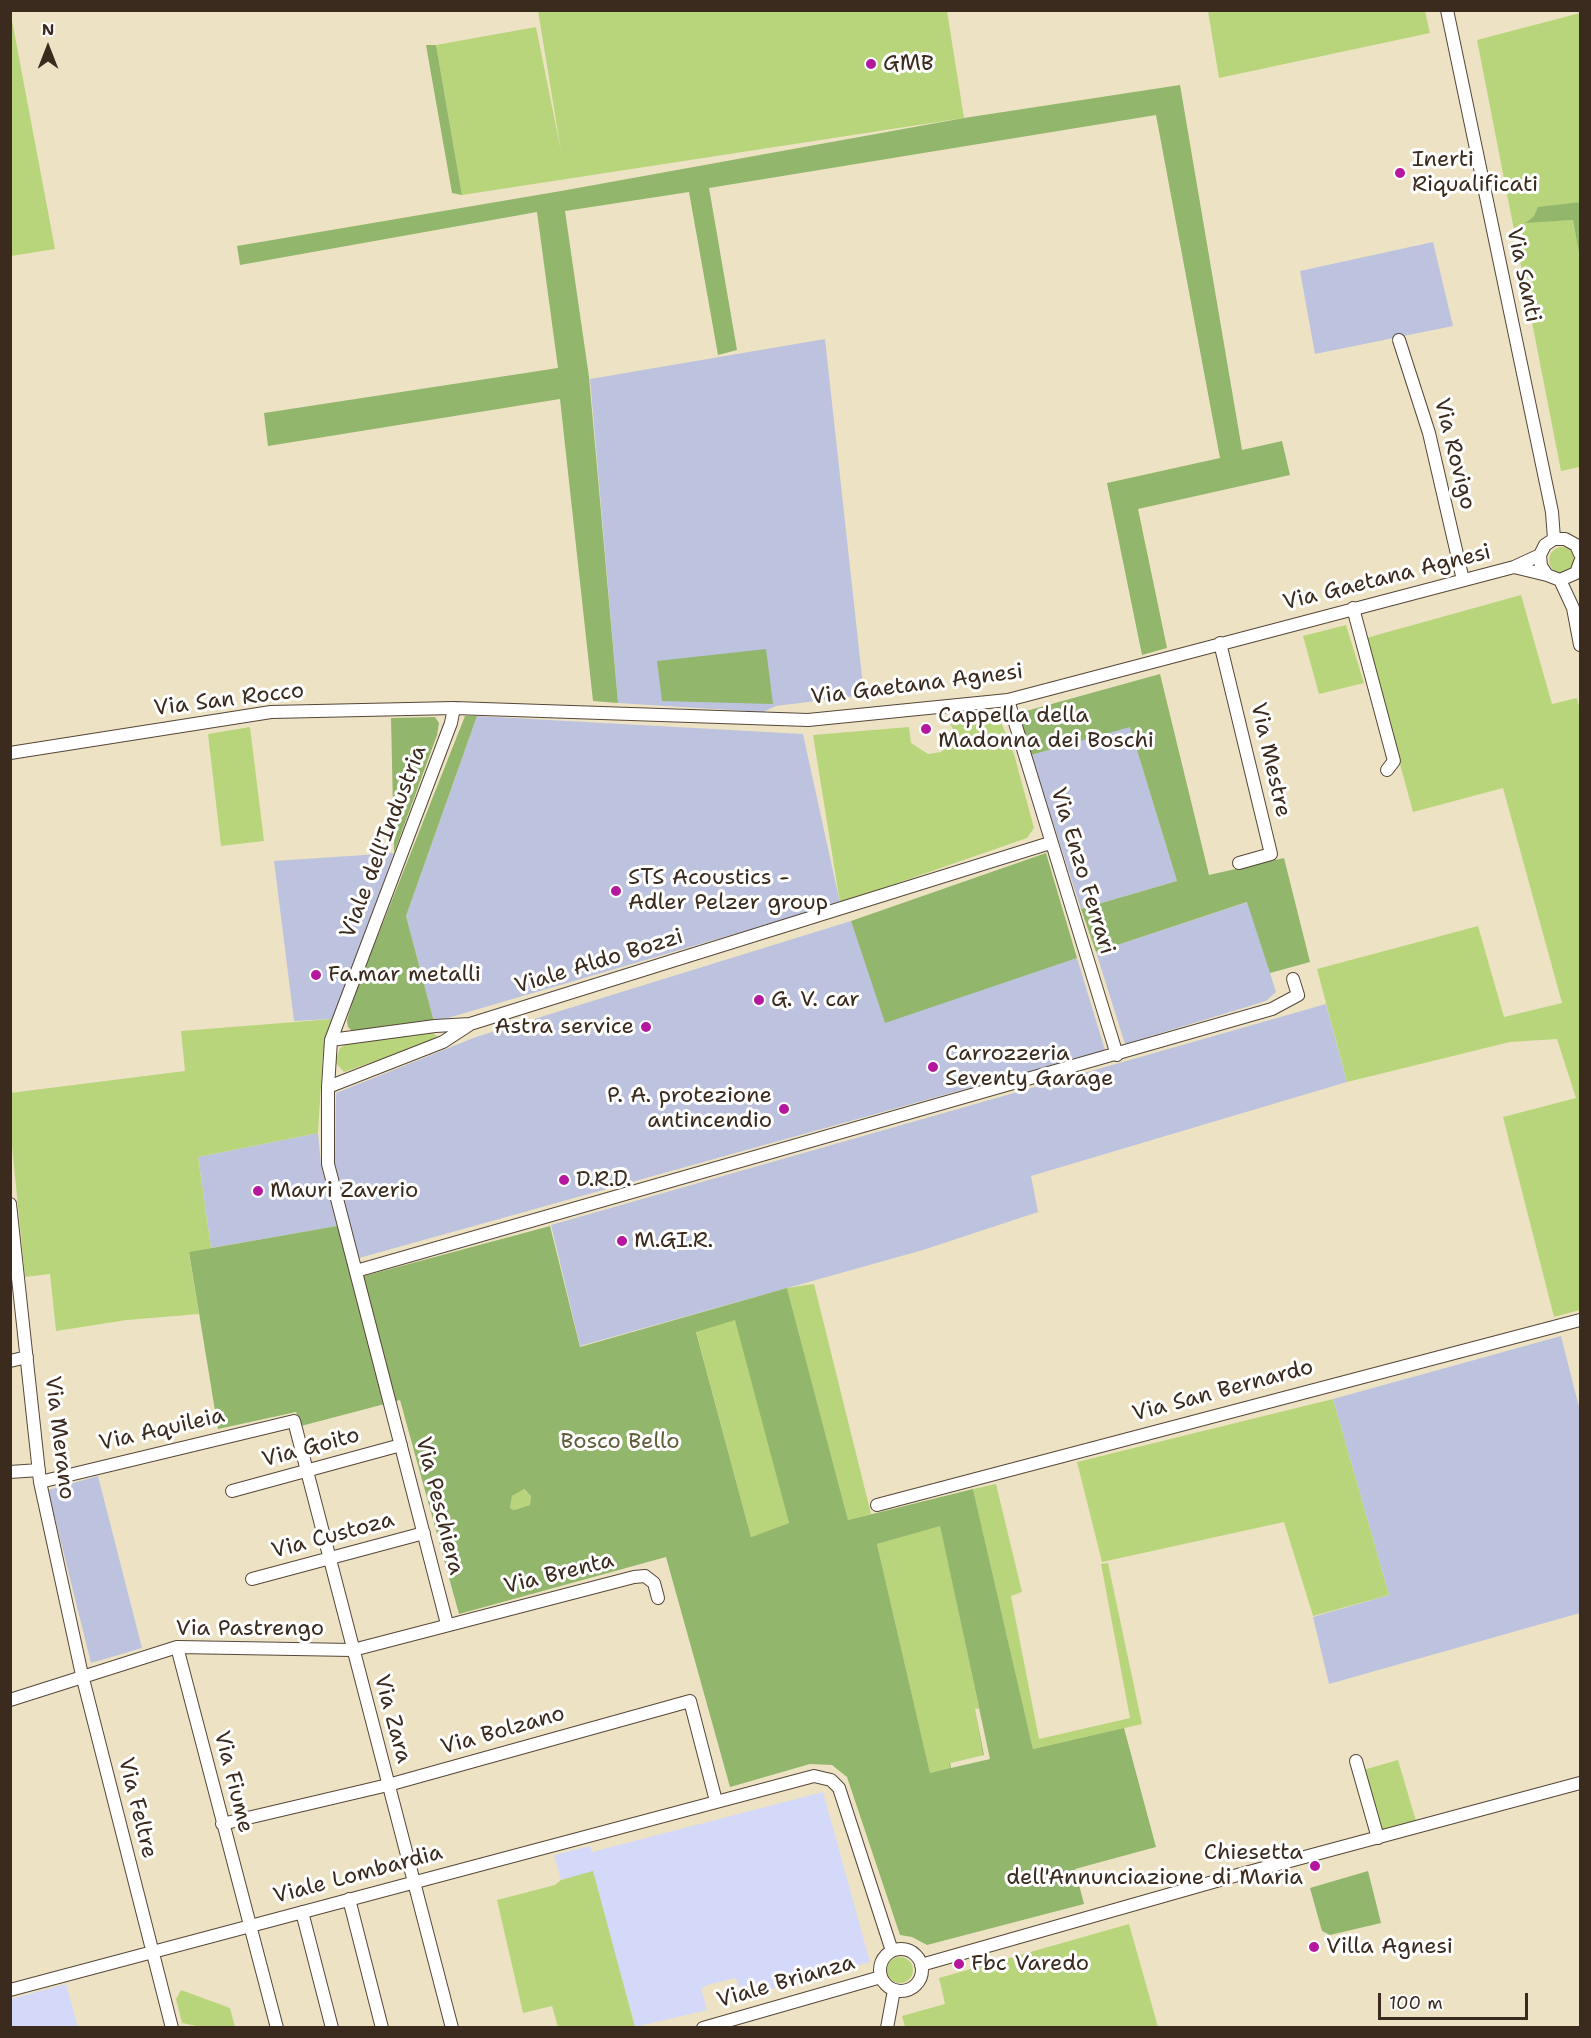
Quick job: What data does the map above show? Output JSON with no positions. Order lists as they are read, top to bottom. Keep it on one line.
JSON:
{"streets":{"street":["Via Santi","Via Rovigo","Via Gaetana Agnesi","Via San Rocco","Via Mestre","Viale dell'Industria","Via Enzo Ferrari","Viale Aldo Bozzi","Via San Bernardo","Via Aquileia","Via Merano","Via Goito","Via Peschiera","Via Custoza","Via Brenta","Via Pastrengo","Via Zara","Via Bolzano","Via Fiume","Via Feltre","Viale Lombardia","Viale Brianza"]},"crossings":[["Via Rovigo","Via Gaetana Agnesi"],["Via Gaetana Agnesi","Via San Rocco"],["Via Gaetana Agnesi","Via Mestre"],["Via Gaetana Agnesi","Viale dell'Industria"],["Via Gaetana Agnesi","Via Enzo Ferrari"],["Via San Rocco","Viale dell'Industria"],["Viale dell'Industria","Viale Aldo Bozzi"],["Viale dell'Industria","Via Peschiera"],["Via Enzo Ferrari","Viale Aldo Bozzi"],["Via Aquileia","Via Merano"],["Via Aquileia","Via Zara"],["Via Merano","Via Pastrengo"],["Via Merano","Via Feltre"],["Via Goito","Via Peschiera"],["Via Goito","Via Zara"],["Via Peschiera","Via Custoza"],["Via Peschiera","Via Brenta"],["Via Peschiera","Via Pastrengo"],["Via Custoza","Via Zara"],["Via Brenta","Via Pastrengo"],["Via Pastrengo","Via Zara"],["Via Pastrengo","Via Fiume"],["Via Pastrengo","Via Feltre"],["Via Zara","Via Bolzano"],["Via Zara","Viale Lombardia"],["Via Bolzano","Via Fiume"],["Via Bolzano","Viale Lombardia"],["Via Fiume","Viale Lombardia"],["Via Feltre","Viale Lombardia"],["Viale Lombardia","Viale Brianza"]],"parks":["Bosco Bello"],"places":["GMB","Inerti Riqualificati","Cappella della Madonna dei Boschi","STS Acoustics - Adler Pelzer group","Fa.mar metalli","G. V. car","Astra service","Carrozzeria Seventy Garage","P. A. protezione antincendio","D.R.D.","Mauri Zaverio","M.GI.R.","Chiesetta dell'Annunciazione di Maria","Villa Agnesi","Fbc Varedo"],"scale_bar":"100 m","north":"top"}
